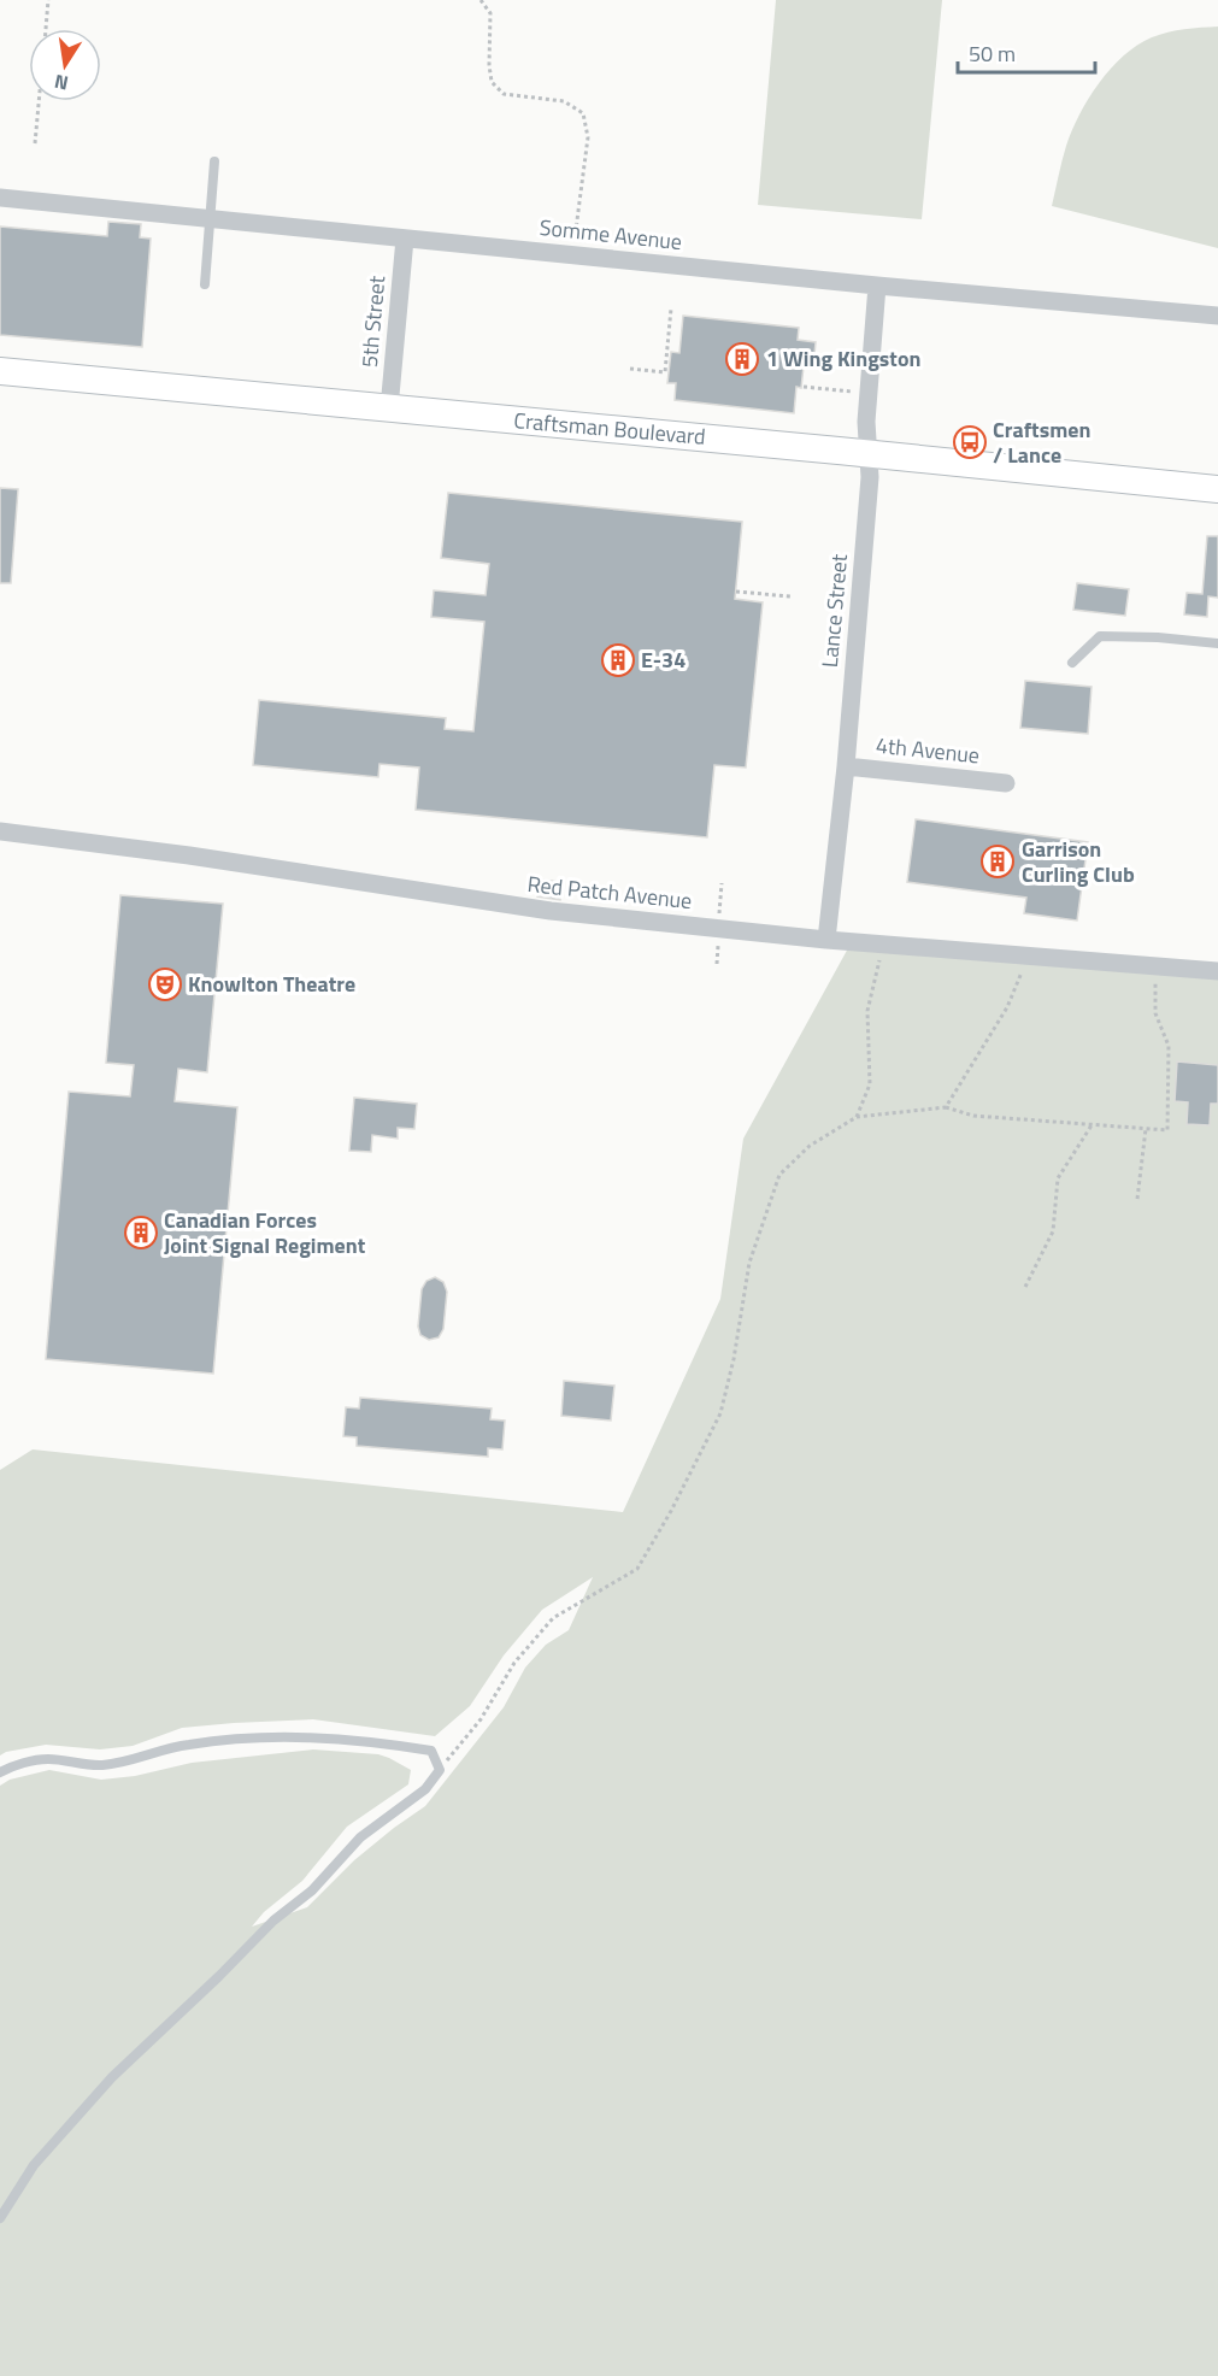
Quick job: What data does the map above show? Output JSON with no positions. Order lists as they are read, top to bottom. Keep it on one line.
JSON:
{"streets":{"street":["Somme Avenue","5th Street","Craftsman Boulevard","Lance Street","4th Avenue","Red Patch Avenue"]},"crossings":[["Somme Avenue","5th Street"],["Somme Avenue","Lance Street"],["5th Street","Craftsman Boulevard"],["Craftsman Boulevard","Lance Street"],["Lance Street","4th Avenue"],["Lance Street","Red Patch Avenue"]],"places":{"building":["1 Wing Kingston","E-34","Garrison Curling Club","Canadian Forces Joint Signal Regiment"],"bus stop":["Craftsmen / Lance"],"theatre":["Knowlton Theatre"]},"scale_bar":"50 m","north":"bottom"}
